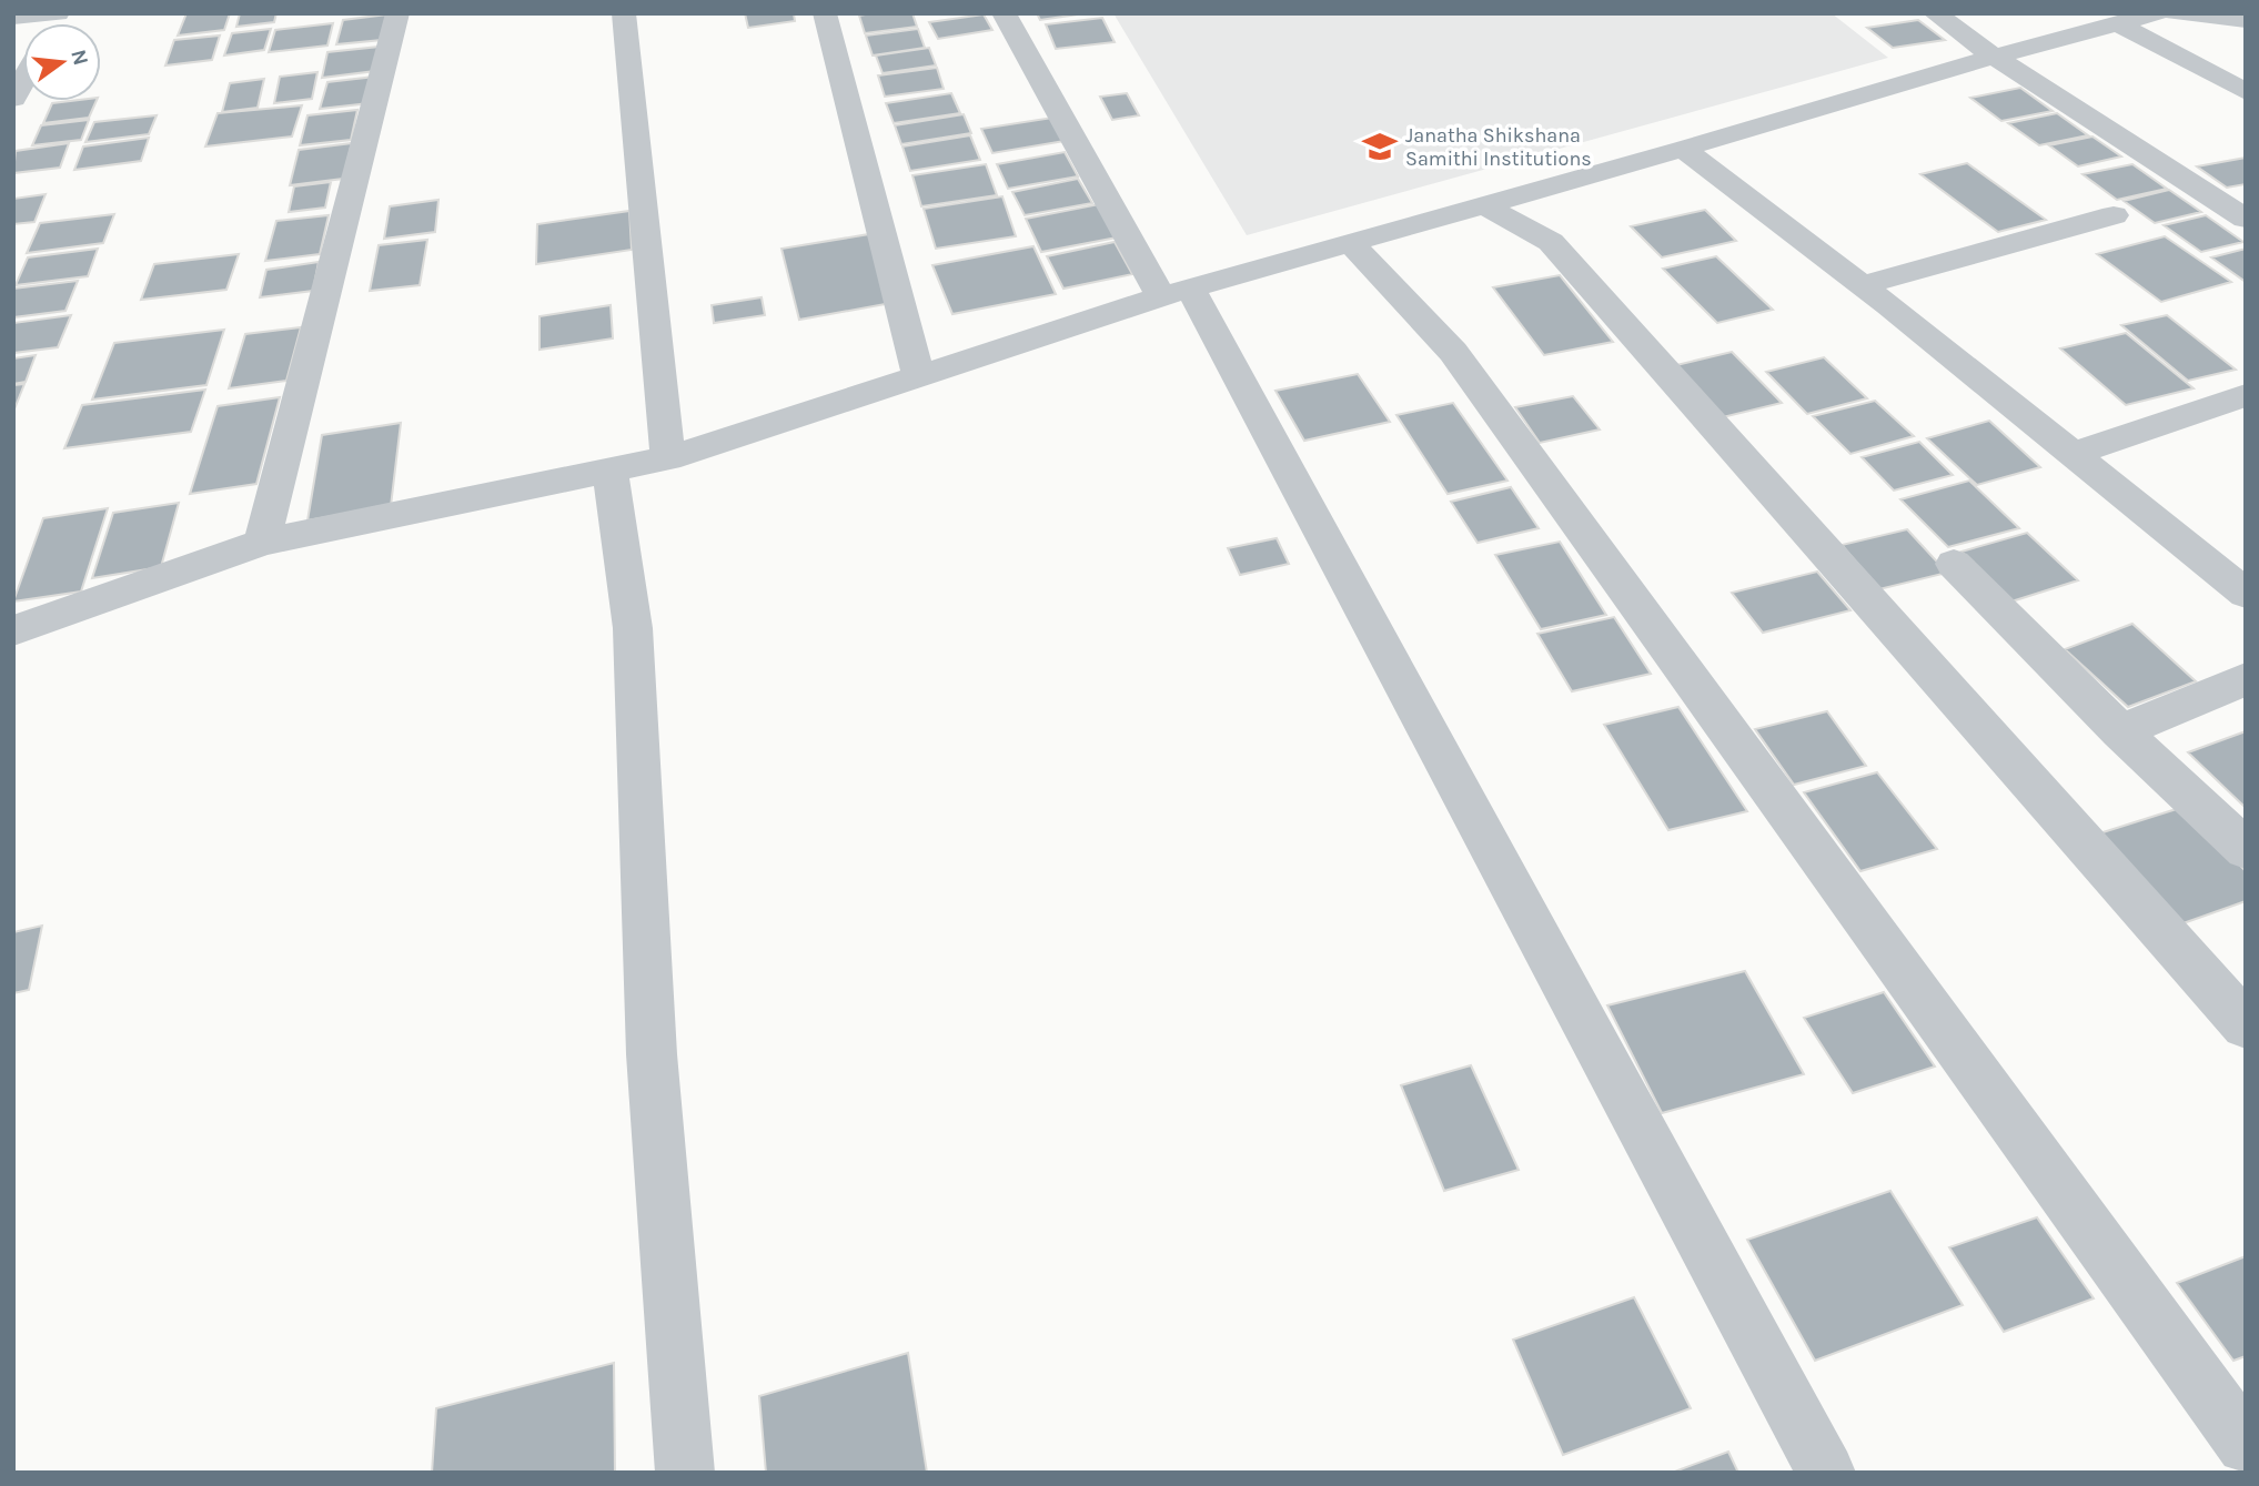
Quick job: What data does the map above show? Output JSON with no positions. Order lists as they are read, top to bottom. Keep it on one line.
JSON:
{"places":{"school or university":["Janatha Shikshana Samithi Institutions"]},"north":"right"}
